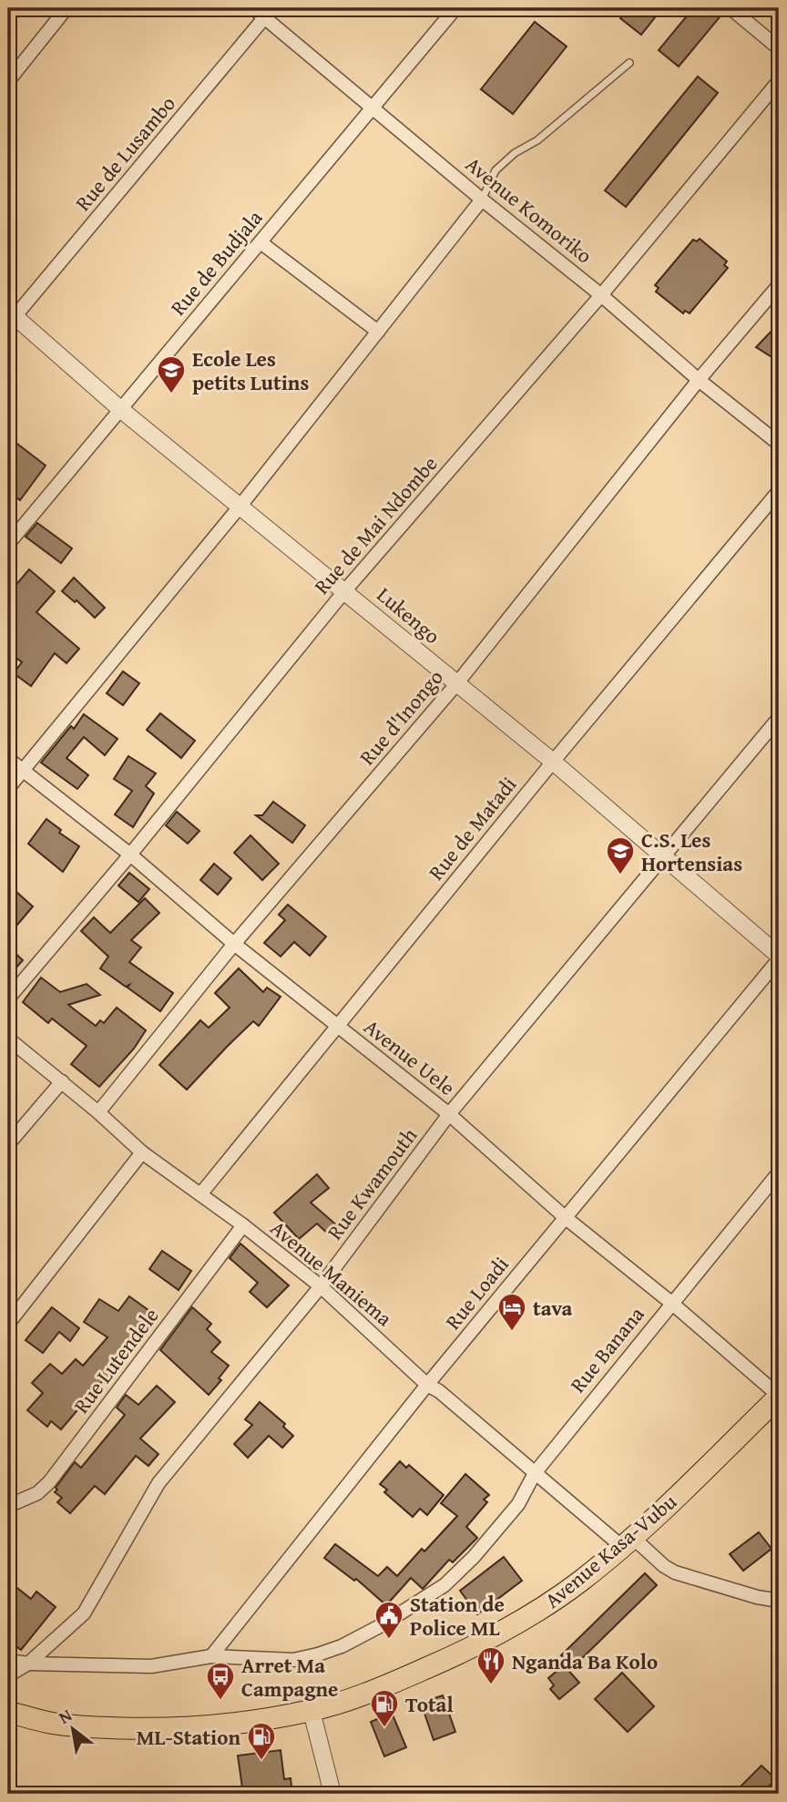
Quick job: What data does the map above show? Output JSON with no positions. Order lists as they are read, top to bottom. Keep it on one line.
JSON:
{"streets":{"main road":["Avenue Kasa-Vubu"],"street":["Rue de Lusambo","Avenue Komoriko","Rue de Budjala","Rue de Mai Ndombe","Lukengo","Rue d'Inongo","Rue de Matadi","Avenue Uele","Rue Kwamouth","Avenue Maniema","Rue Loadi","Rue Banana","Rue Lutendele"]},"crossings":[["Rue de Lusambo","Avenue Komoriko"],["Rue de Lusambo","Lukengo"],["Avenue Komoriko","Rue de Budjala"],["Avenue Komoriko","Rue de Mai Ndombe"],["Avenue Komoriko","Rue d'Inongo"],["Rue de Budjala","Lukengo"],["Rue de Mai Ndombe","Lukengo"],["Rue de Mai Ndombe","Avenue Uele"],["Lukengo","Rue d'Inongo"],["Lukengo","Rue de Matadi"],["Lukengo","Rue Kwamouth"],["Lukengo","Rue Loadi"],["Rue d'Inongo","Avenue Uele"],["Rue d'Inongo","Avenue Maniema"],["Rue de Matadi","Avenue Uele"],["Rue de Matadi","Avenue Maniema"],["Avenue Uele","Rue Kwamouth"],["Avenue Uele","Rue Loadi"],["Avenue Uele","Rue Banana"],["Avenue Uele","Avenue Kasa-Vubu"],["Rue Kwamouth","Avenue Maniema"],["Rue Kwamouth","Rue Banana"],["Avenue Maniema","Rue Loadi"],["Avenue Maniema","Rue Banana"],["Avenue Maniema","Rue Lutendele"],["Avenue Maniema","Avenue Kasa-Vubu"],["Rue Loadi","Rue Banana"]],"places":{"school or university":["Ecole Les petits Lutins","C.S. Les Hortensias"],"hotel":["tava"],"public building":["Station de Police ML"],"restaurant":["Nganda Ba Kolo"],"bus stop":["Arret Ma Campagne"],"fuel station":["Total","ML-Station"]},"north":"top left"}
